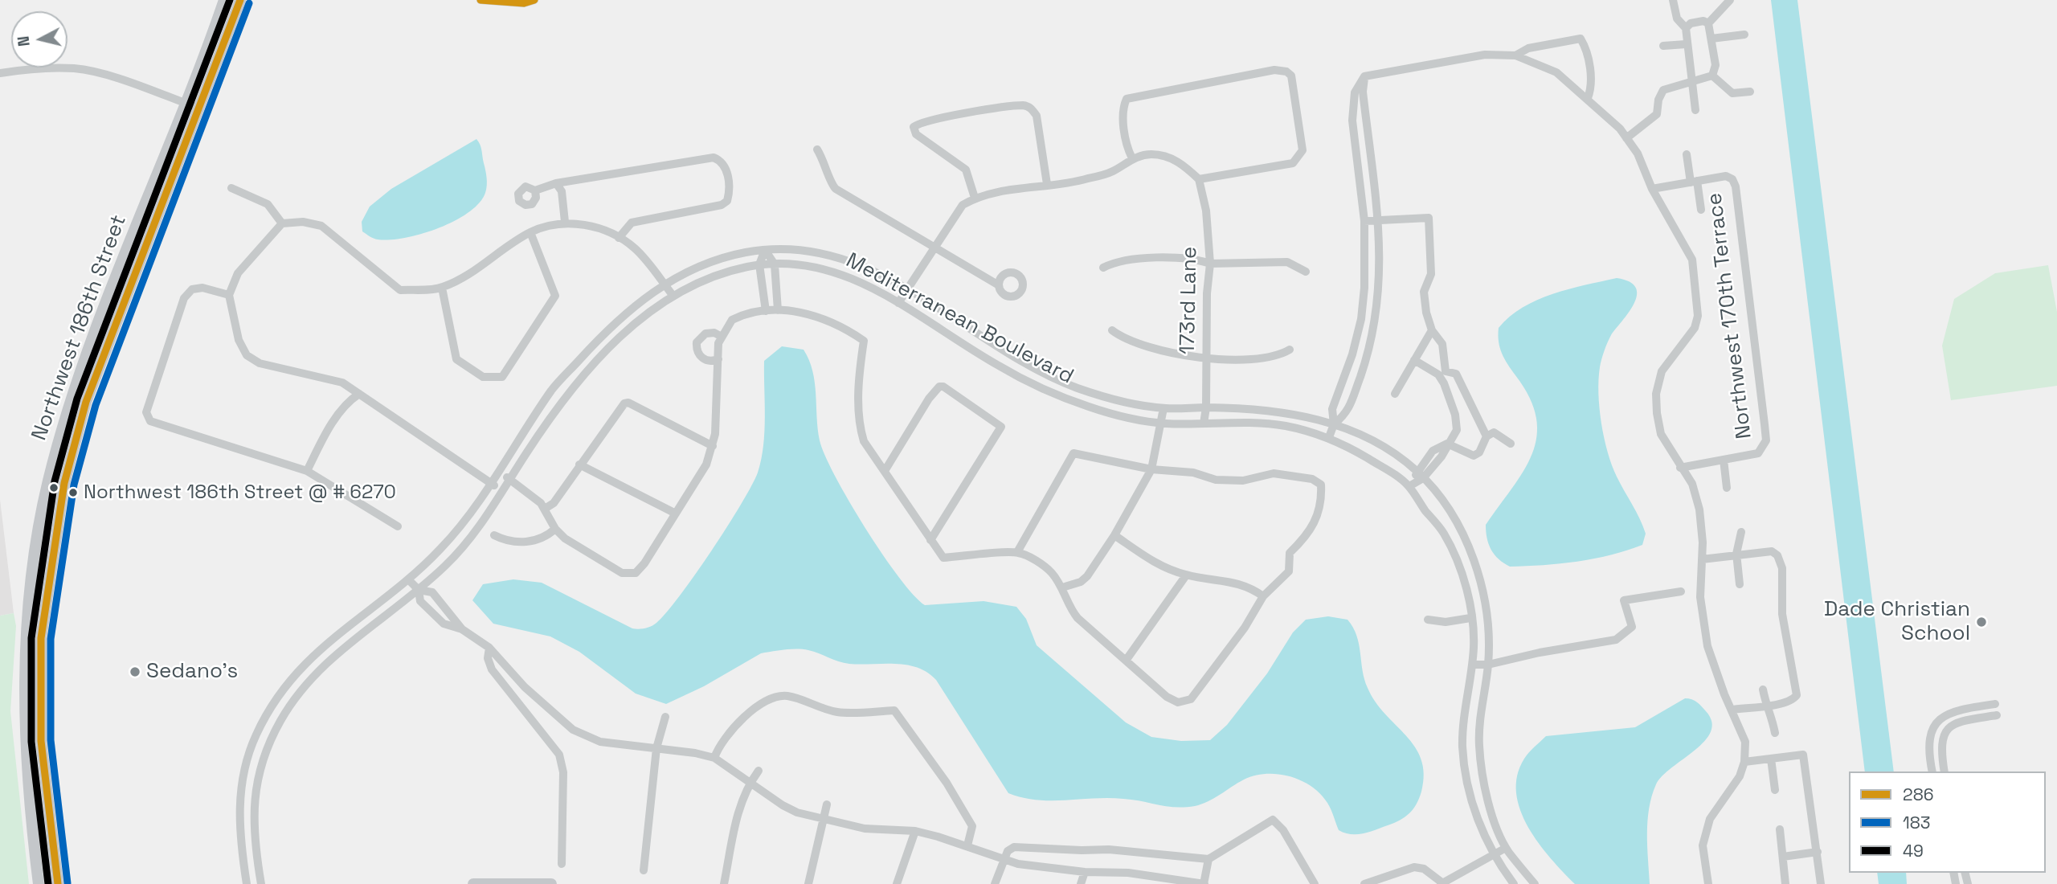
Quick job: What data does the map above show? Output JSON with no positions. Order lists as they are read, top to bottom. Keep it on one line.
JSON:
{"streets":{"main road":["Northwest 186th Street"],"street":["173rd Lane","Northwest 170th Terrace","Mediterranean Boulevard"]},"crossings":[["173rd Lane","Mediterranean Boulevard"]],"places":["Northwest 186th Street @ # 6270","Dade Christian School","Sedano's"],"lines":["transit line 286","transit line 49","transit line 183"],"legend":["286","183","49"],"north":"left"}
